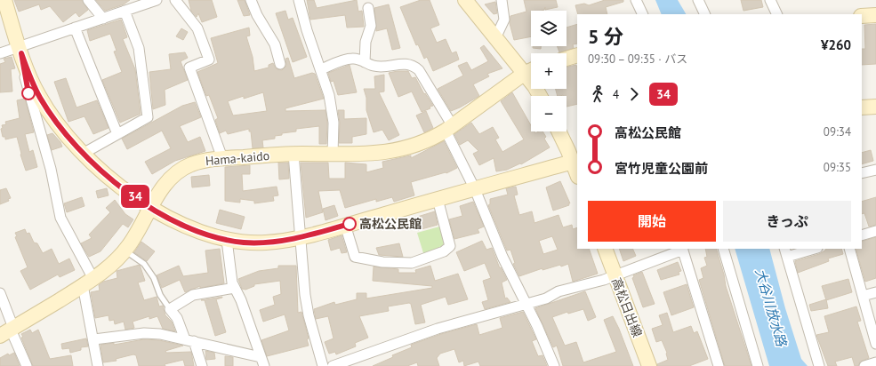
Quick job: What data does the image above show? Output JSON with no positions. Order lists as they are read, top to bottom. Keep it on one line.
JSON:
{"streets":{"street":["Hama-kaido","高松日出線"]},"water":["大谷川放水路"],"places":["高松公民館"],"lines":["bus line 34"],"page":{"on_map":"34","map_buttons":["+","−"],"heading":["5 分","09:30 – 09:35 · バス","¥260"],"legs":["4","34"],"list":[{"name":"高松公民館","value":"09:34"},{"name":"宮竹児童公園前","value":"09:35"}],"buttons":["開始","きっぷ"]}}
